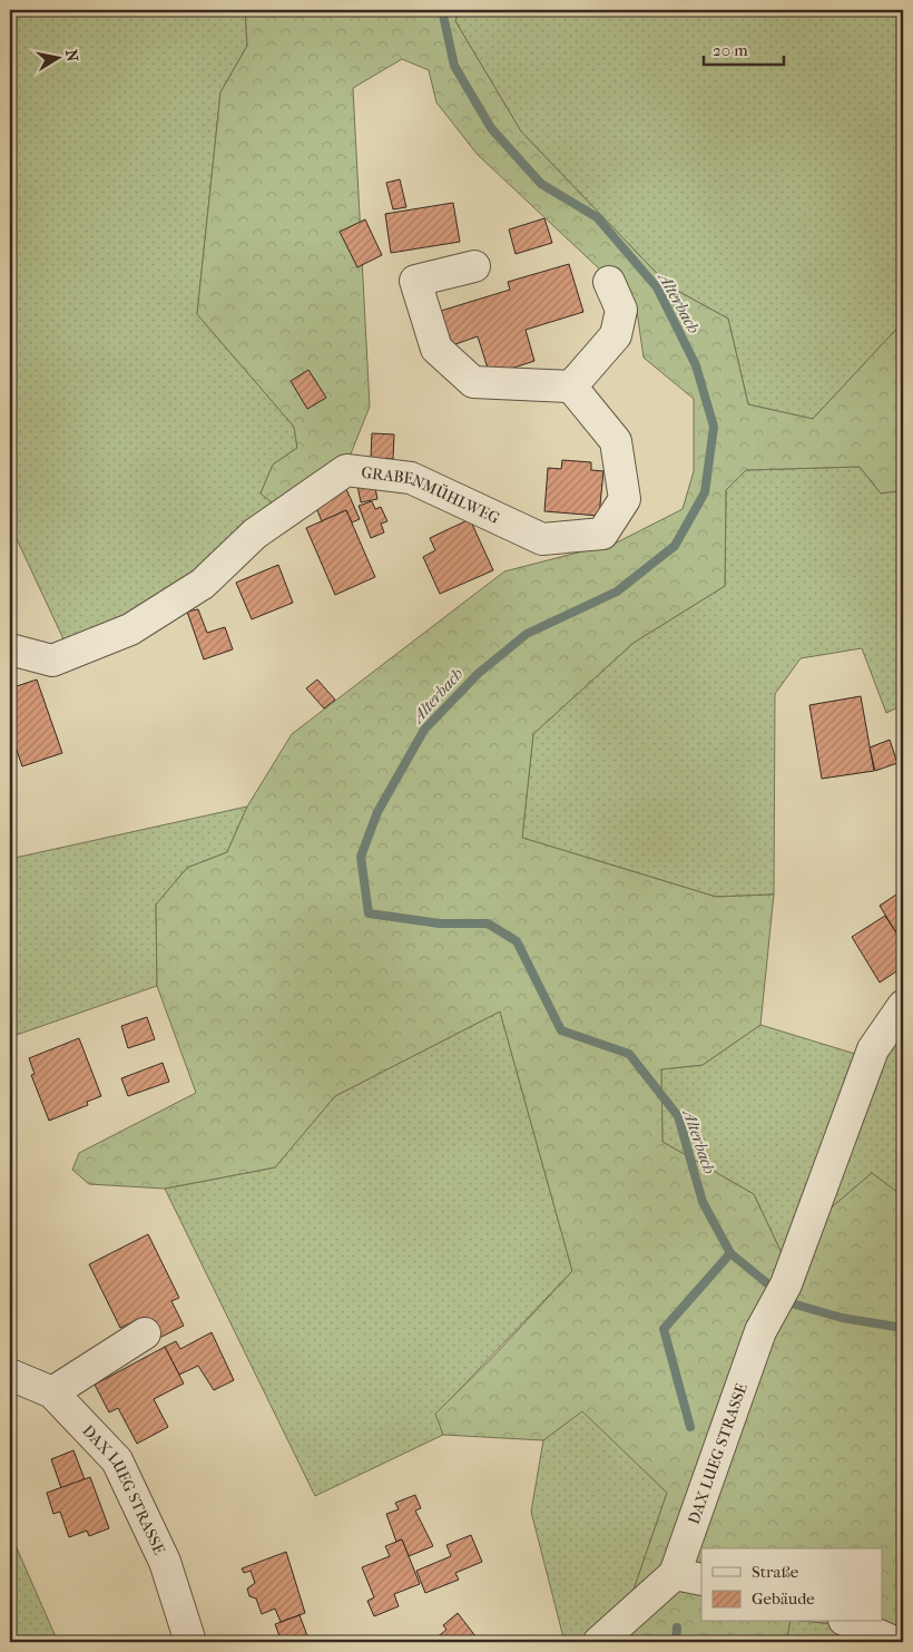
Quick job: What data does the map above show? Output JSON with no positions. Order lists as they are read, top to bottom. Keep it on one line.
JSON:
{"streets":{"street":["GRABENMÜHLWEG","DAX LUEG STRASSE"]},"water":["Alterbach"],"legend":["Straße","Gebäude"],"scale_bar":"20 m","north":"right"}
